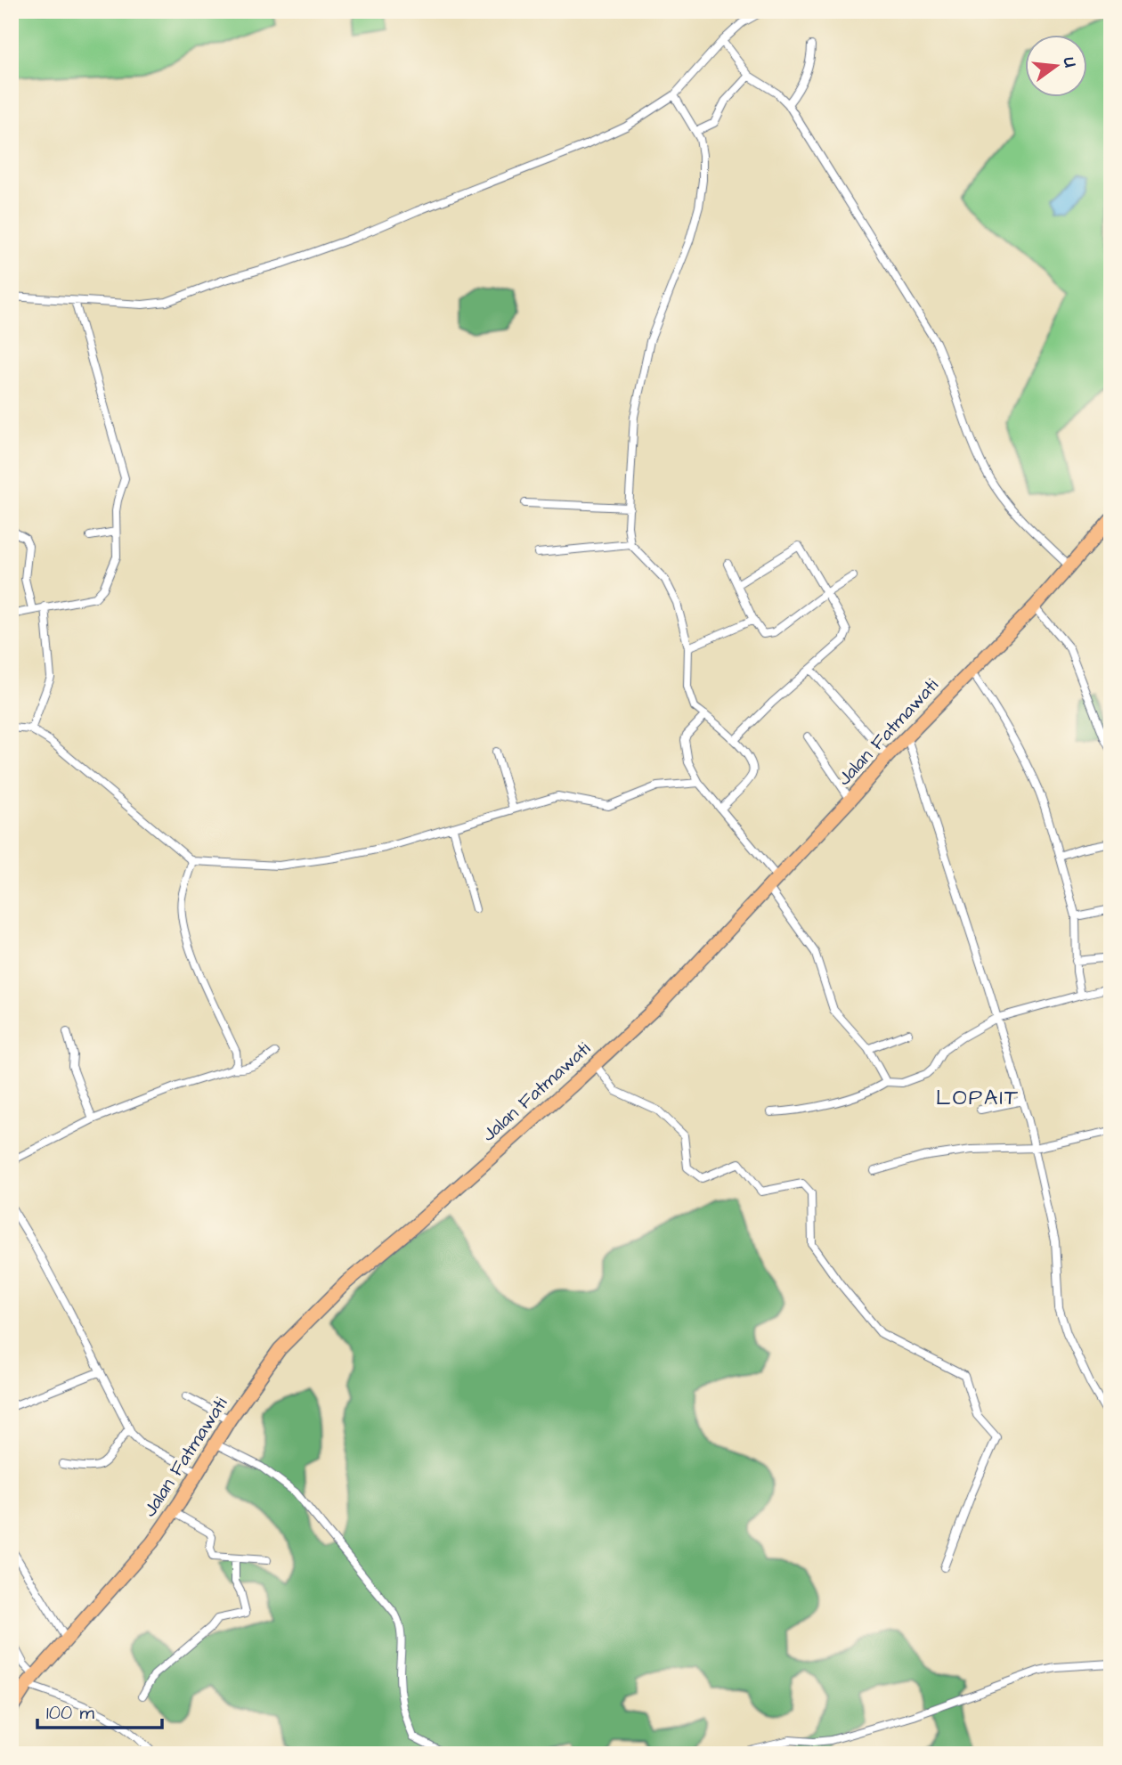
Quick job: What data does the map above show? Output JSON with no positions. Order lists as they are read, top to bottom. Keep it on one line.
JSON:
{"streets":{"highway":["Jalan Fatmawati"]},"districts":["LOPAIT"],"scale_bar":"100 m","north":"right"}
